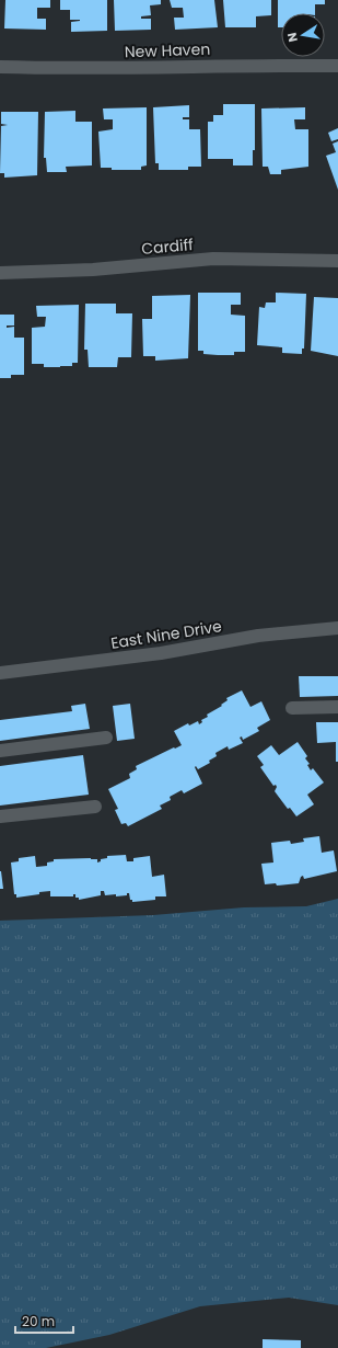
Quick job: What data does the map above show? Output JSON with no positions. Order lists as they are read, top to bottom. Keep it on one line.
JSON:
{"streets":{"street":["New Haven","Cardiff","East Nine Drive"]},"scale_bar":"20 m","north":"left"}
